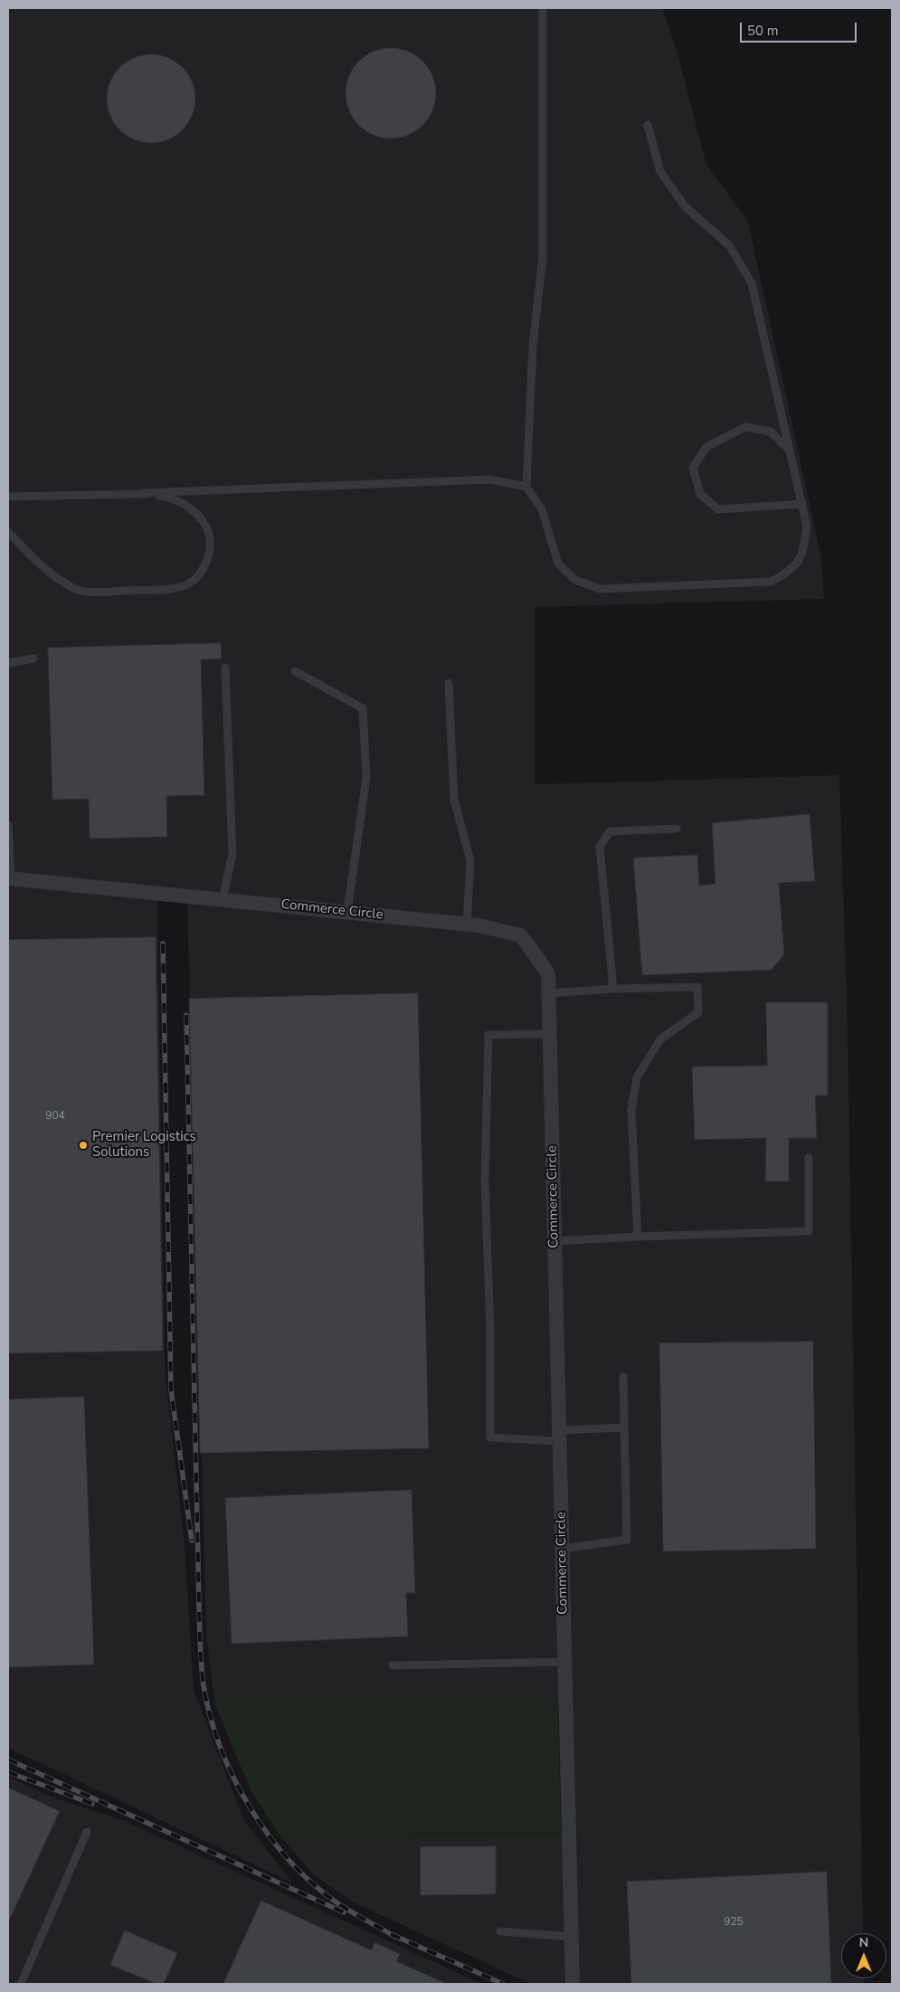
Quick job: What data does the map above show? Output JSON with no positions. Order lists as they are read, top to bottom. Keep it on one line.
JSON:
{"streets":{"street":["Commerce Circle"]},"places":["Premier Logistics Solutions"],"house_numbers":["904","925"],"scale_bar":"50 m","north":"top"}
